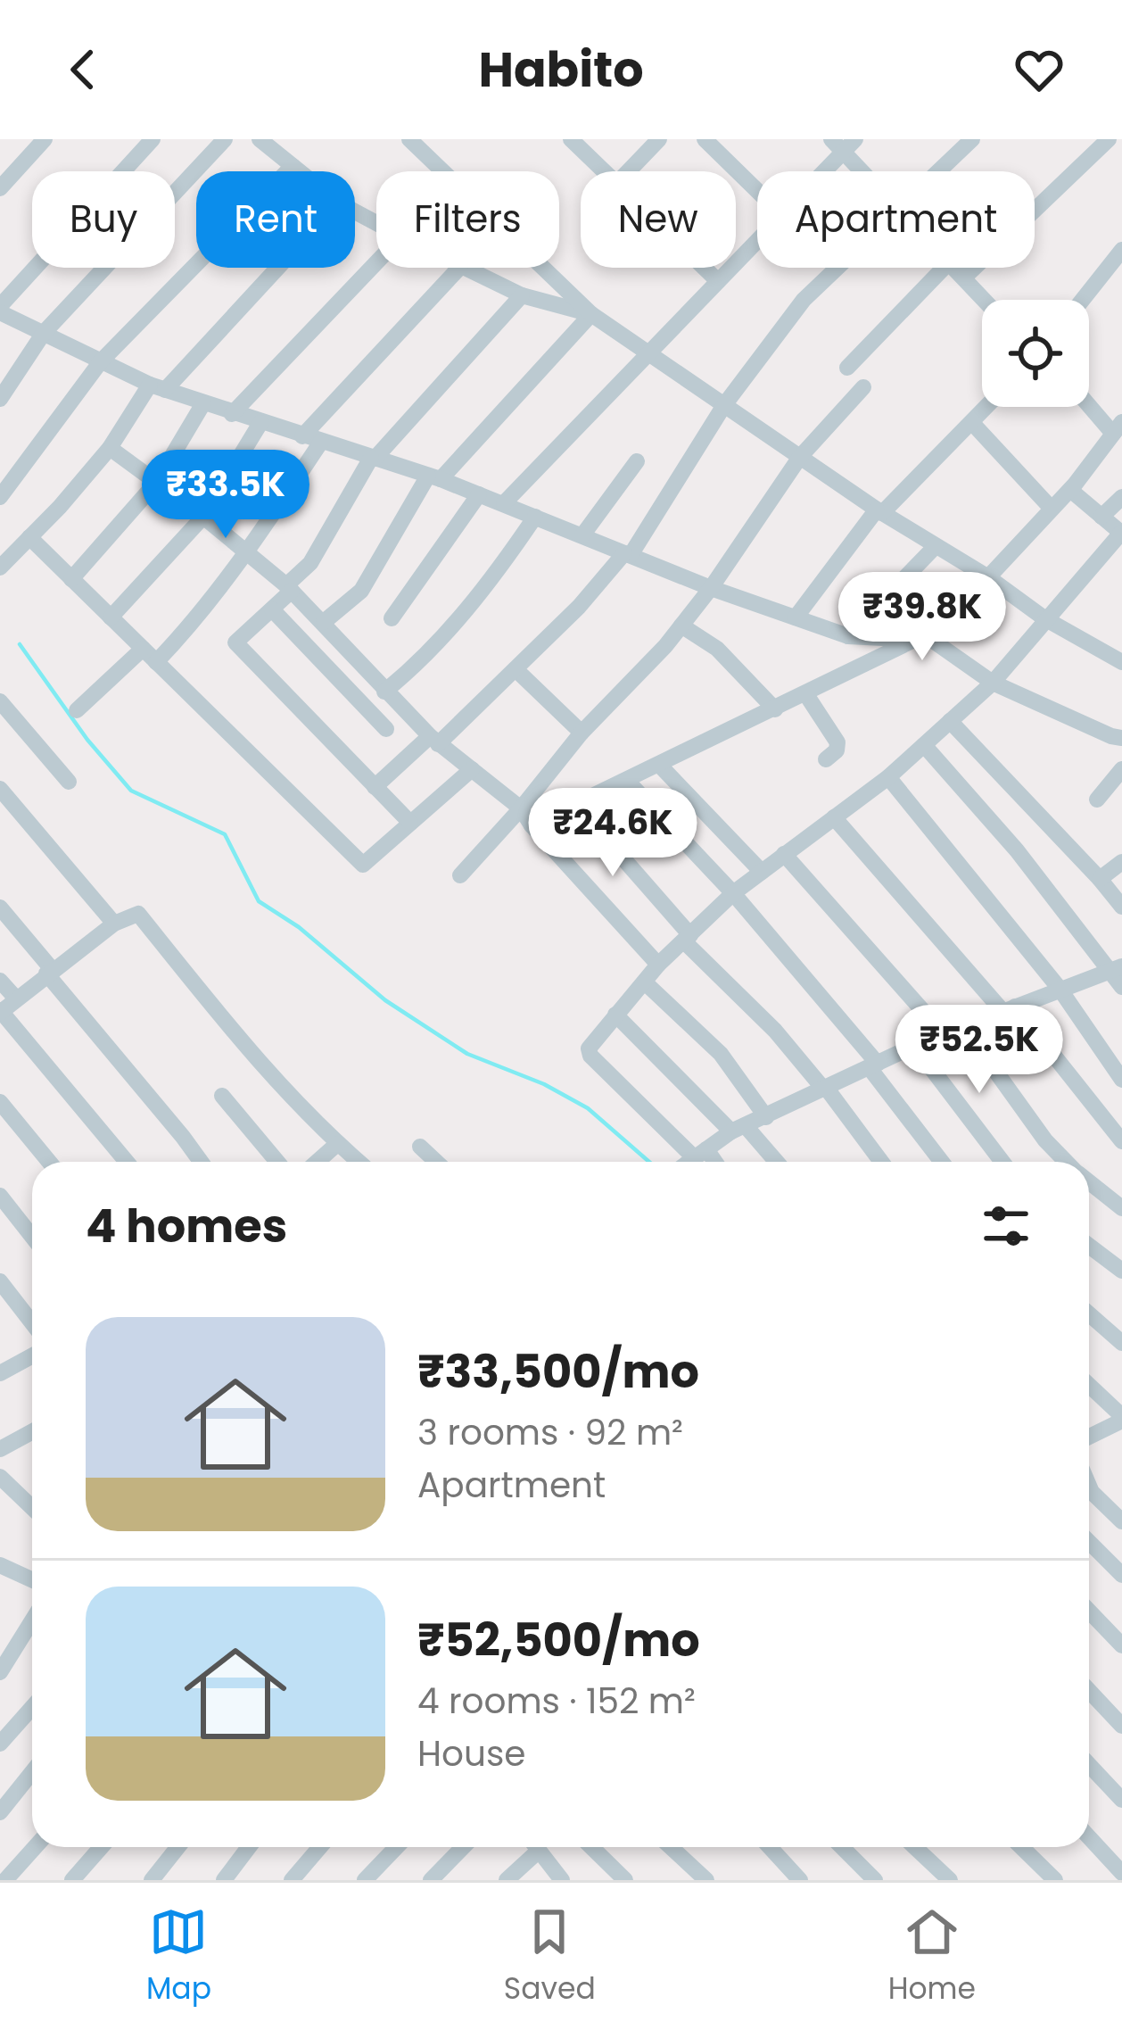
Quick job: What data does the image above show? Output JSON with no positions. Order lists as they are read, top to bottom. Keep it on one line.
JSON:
{"page":{"header":"Habito","chip":["Buy","Rent","Filters","New","Apartment"],"price":["₹33.5K","₹39.8K","₹24.6K","₹52.5K"],"heading":"4 homes","list":[{"name":"₹33,500/mo","note":"3 rooms · 92 m² · Apartment"},{"name":"₹52,500/mo","note":"4 rooms · 152 m² · House"}],"tabs":["Map","Saved","Home"]}}
